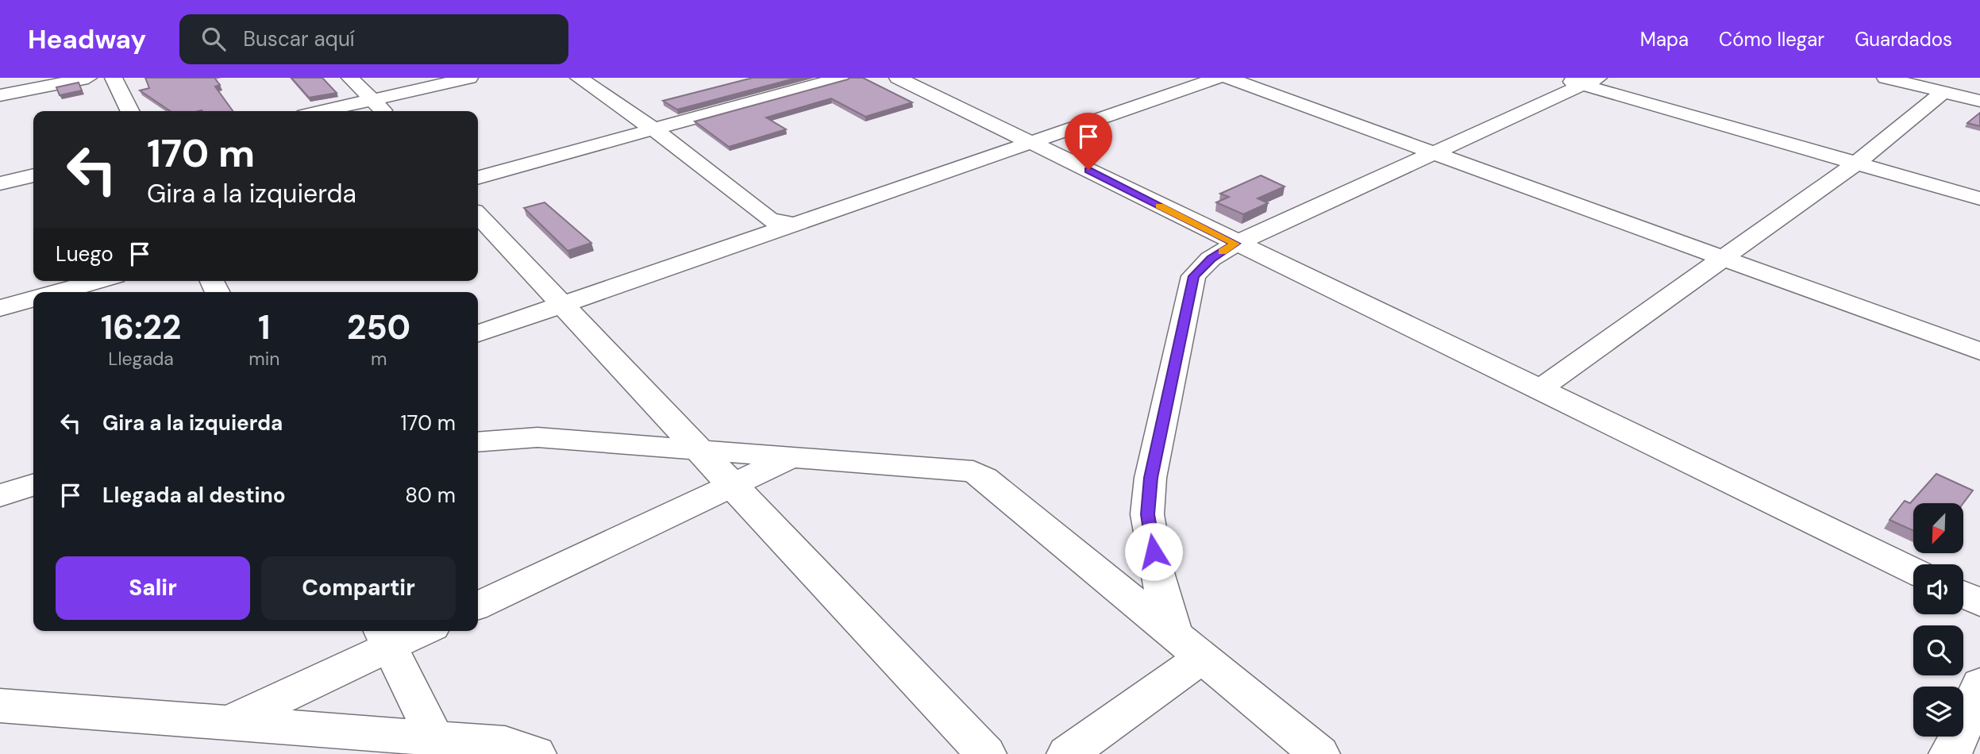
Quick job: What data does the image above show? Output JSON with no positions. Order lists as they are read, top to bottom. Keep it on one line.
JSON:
{"north":"bottom left","page":{"header":"Headway","search":"Buscar aquí","nav":["Mapa","Cómo llegar","Guardados"],"turn":["170 m","Gira a la izquierda"],"then":"Luego","eta":["16:22","Llegada","1","min","250","m"],"list":[{"name":"Gira a la izquierda","value":"170 m"},{"name":"Llegada al destino","value":"80 m"}],"buttons":["Salir","Compartir"]}}
